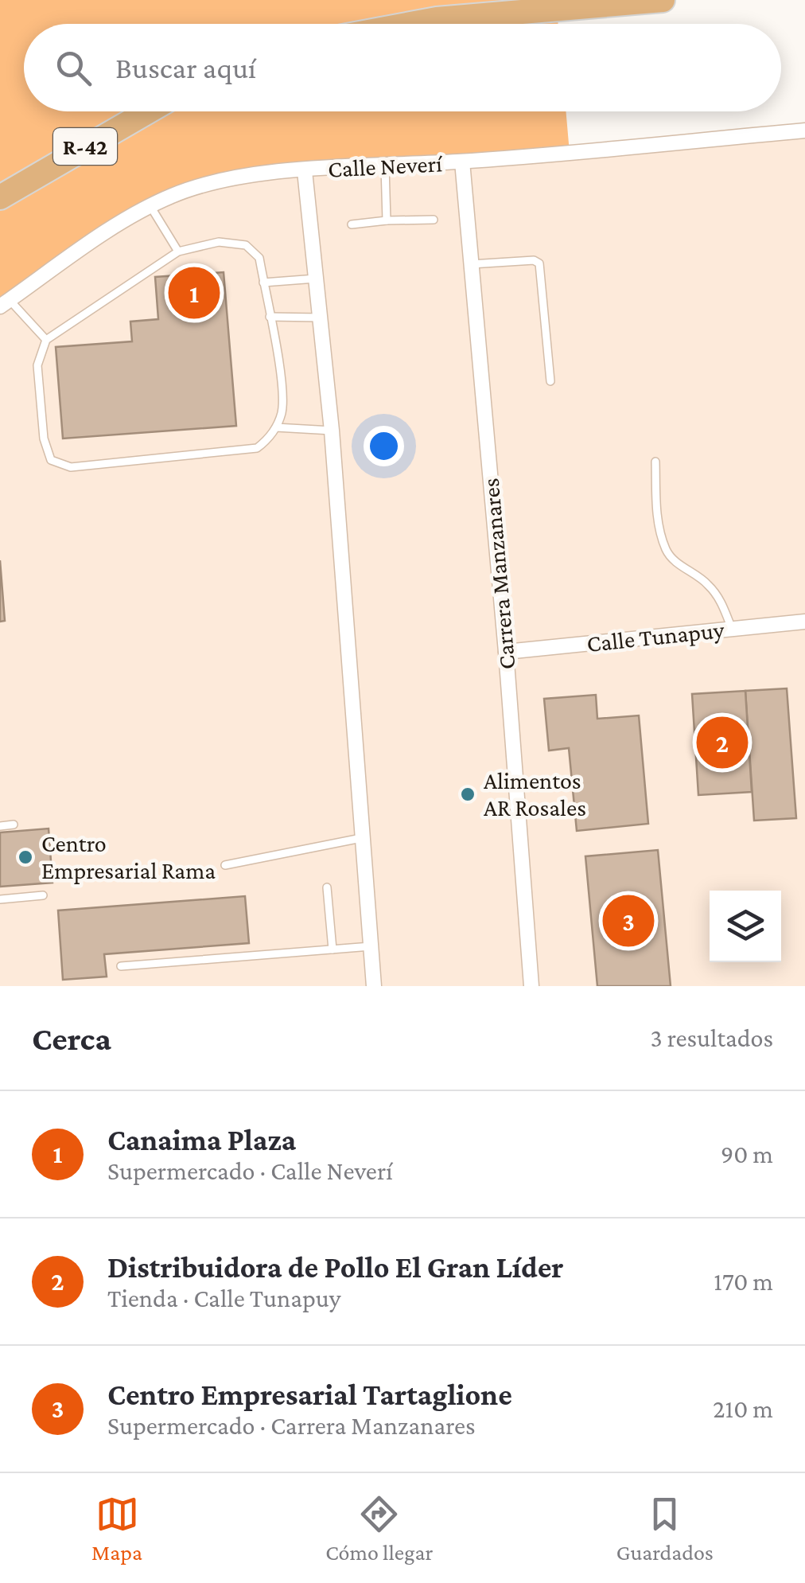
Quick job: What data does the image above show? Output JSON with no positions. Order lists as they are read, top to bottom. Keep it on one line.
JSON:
{"streets":{"main road":["R-42"],"street":["Calle Neverí","Carrera Manzanares","Calle Tunapuy"]},"crossings":[["Calle Neverí","Carrera Manzanares"],["Carrera Manzanares","Calle Tunapuy"]],"places":["Alimentos AR Rosales","Centro Empresarial Rama"],"page":{"search":"Buscar aquí","pins":["1","2","3"],"heading":["Cerca","3 resultados"],"list":[{"mark":"1","name":"Canaima Plaza","note":"Supermercado · Calle Neverí","value":"90 m"},{"mark":"2","name":"Distribuidora de Pollo El Gran Líder","note":"Tienda · Calle Tunapuy","value":"170 m"},{"mark":"3","name":"Centro Empresarial Tartaglione","note":"Supermercado · Carrera Manzanares","value":"210 m"}],"nav":["Mapa","Cómo llegar","Guardados"]}}
